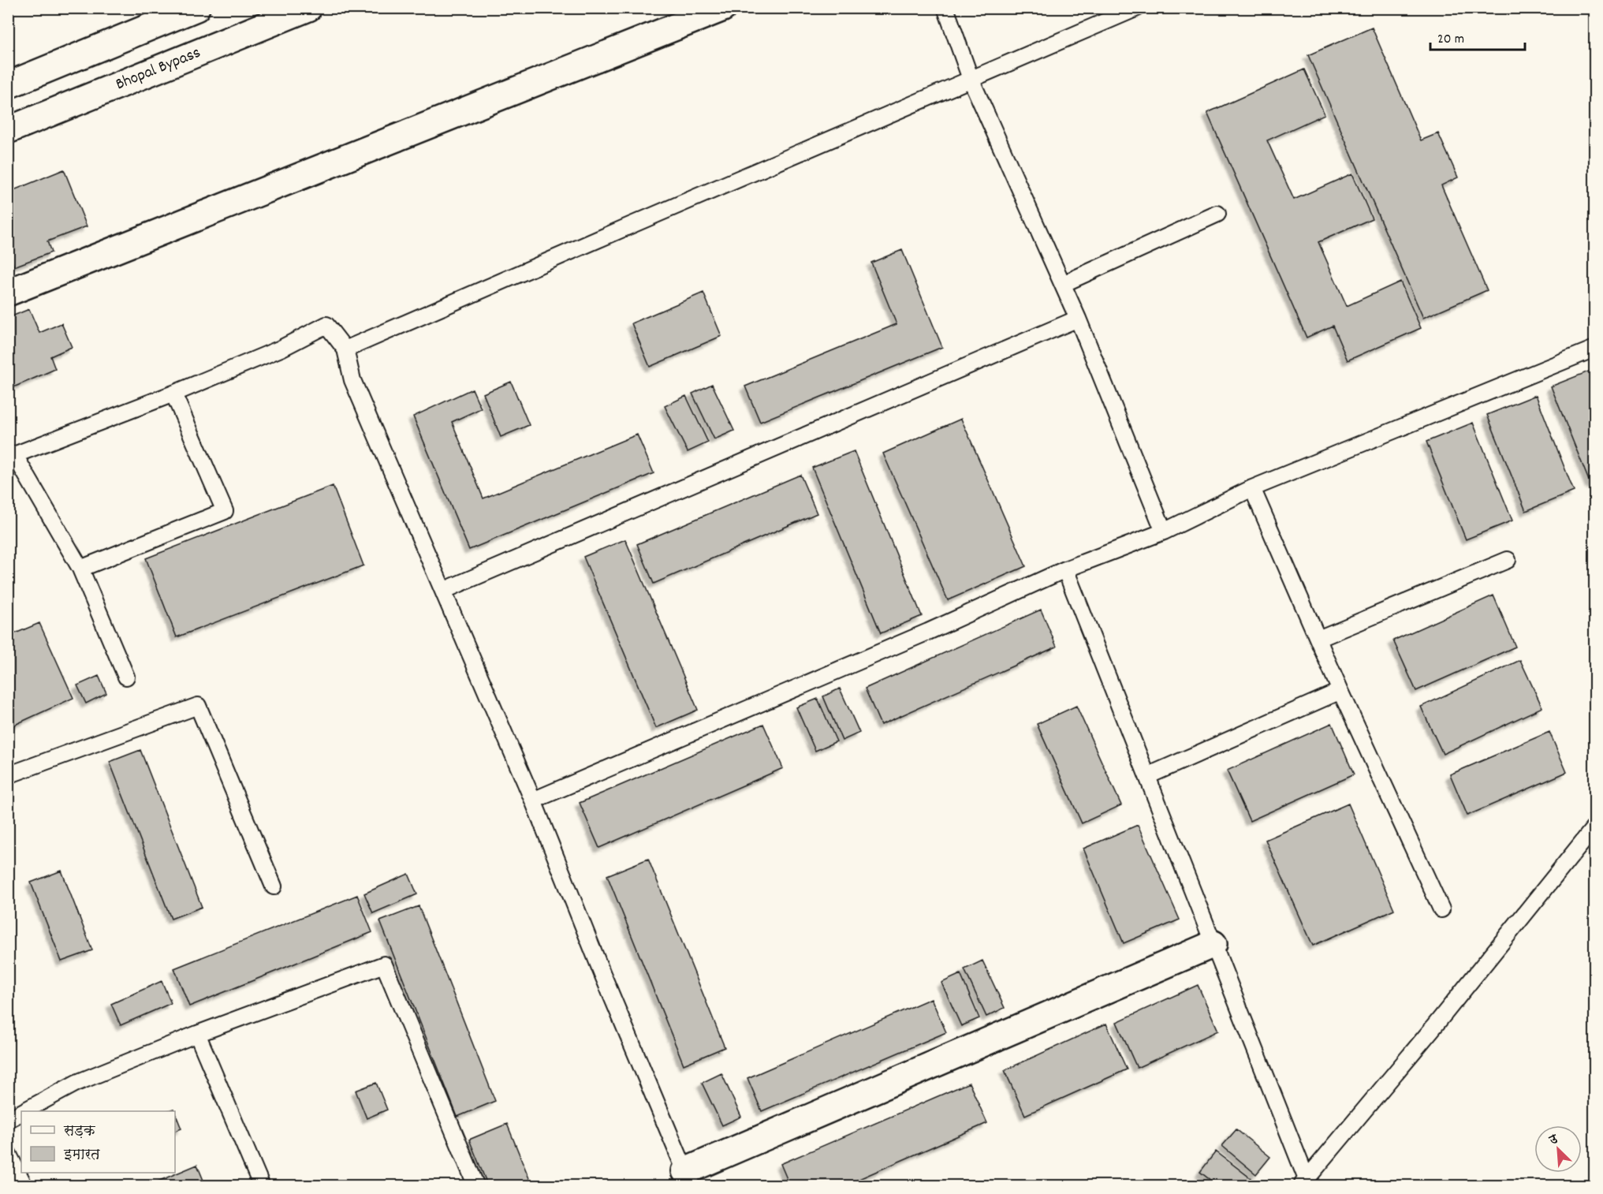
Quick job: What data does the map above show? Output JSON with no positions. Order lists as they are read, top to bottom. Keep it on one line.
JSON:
{"streets":{"street":["Bhopal Bypass"]},"legend":["सड़क","इमारत"],"scale_bar":"20 m","north":"top left"}
